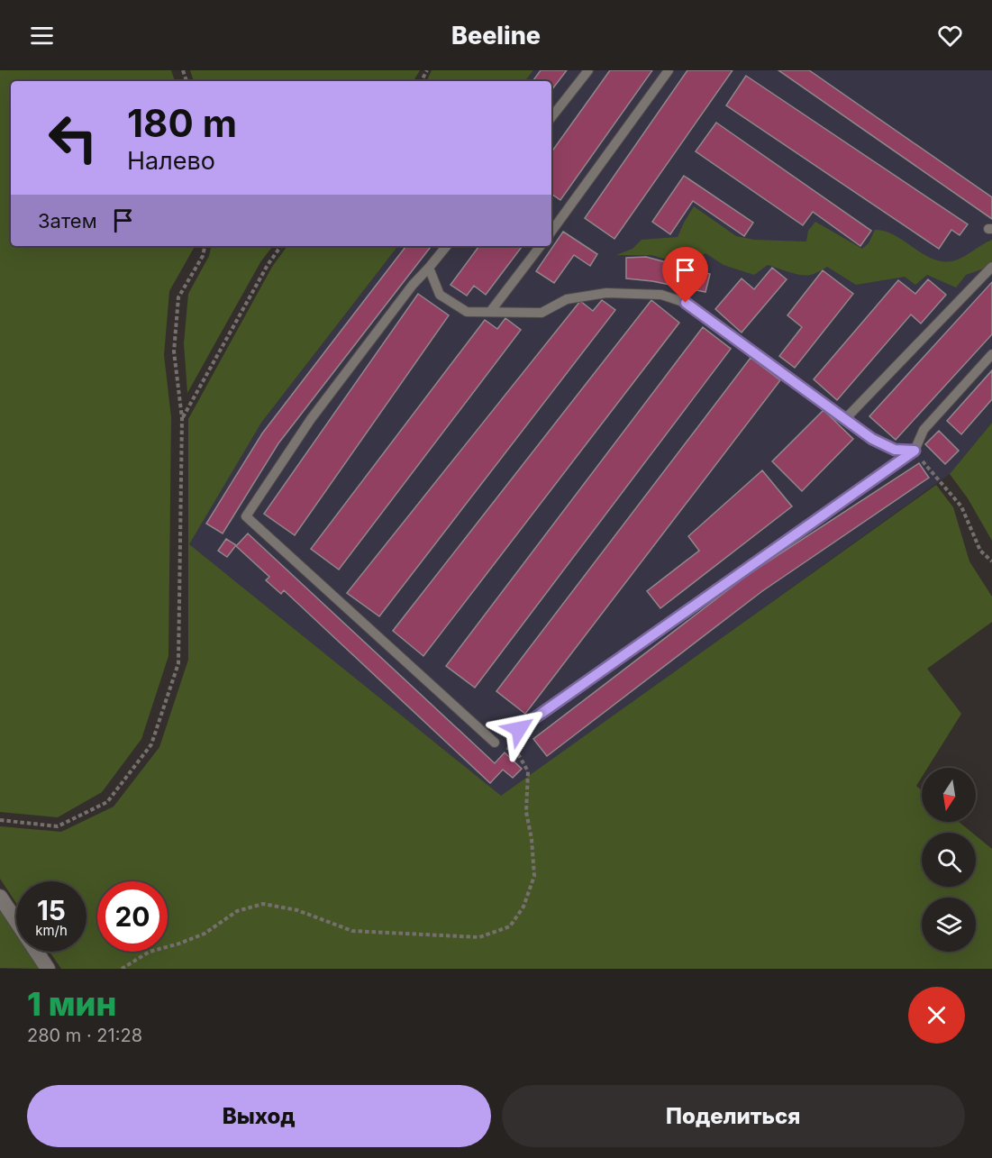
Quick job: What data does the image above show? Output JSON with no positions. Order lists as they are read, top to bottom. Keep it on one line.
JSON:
{"north":"bottom","page":{"header":"Beeline","turn":["180 m","Налево"],"then":"Затем","speed":"15 km/h","limit":"20","heading":["1 мин","280 m · 21:28"],"buttons":["Выход","Поделиться"]}}
